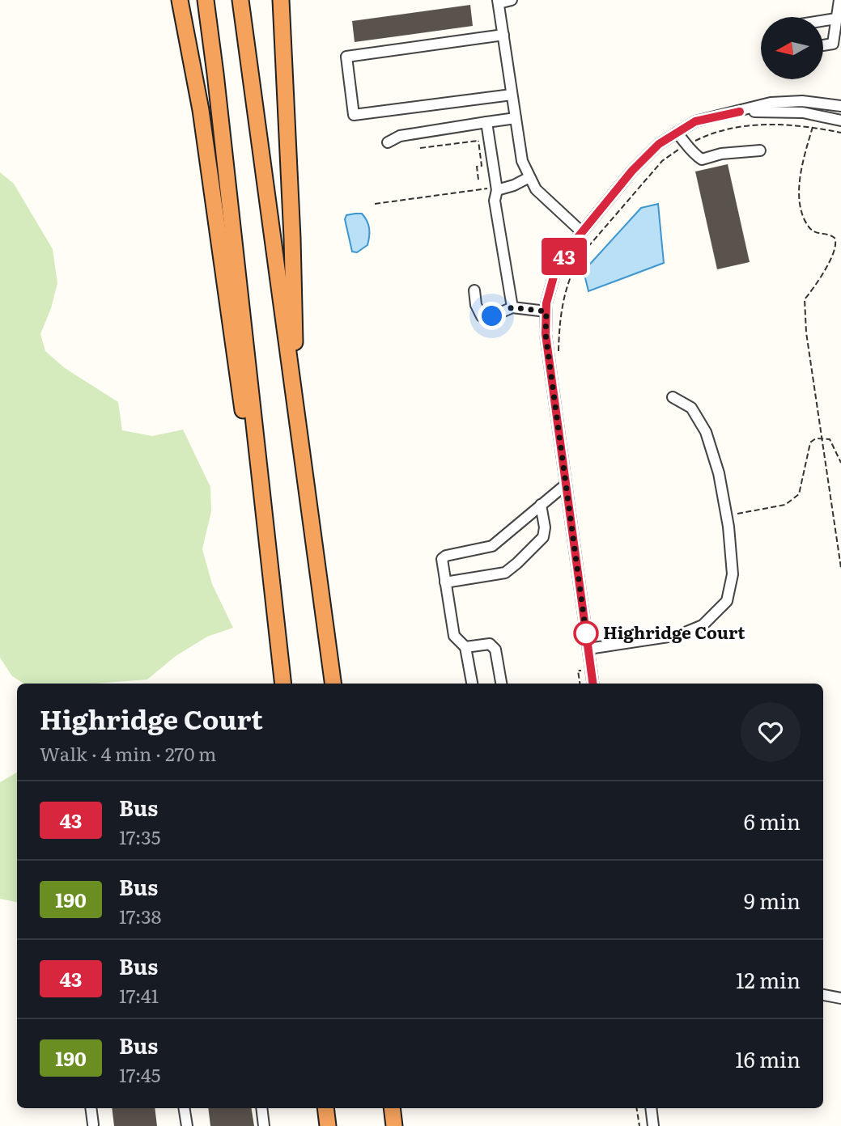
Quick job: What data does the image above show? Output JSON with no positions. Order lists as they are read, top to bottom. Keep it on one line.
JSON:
{"places":["Highridge Court"],"lines":["bus line 43"],"north":"left","page":{"on_map":"43","heading":["Highridge Court","Walk · 4 min · 270 m"],"list":[{"mark":"43","name":"Bus","note":"17:35","value":"6 min"},{"mark":"190","name":"Bus","note":"17:38","value":"9 min"},{"mark":"43","name":"Bus","note":"17:41","value":"12 min"},{"mark":"190","name":"Bus","note":"17:45","value":"16 min"}]}}
